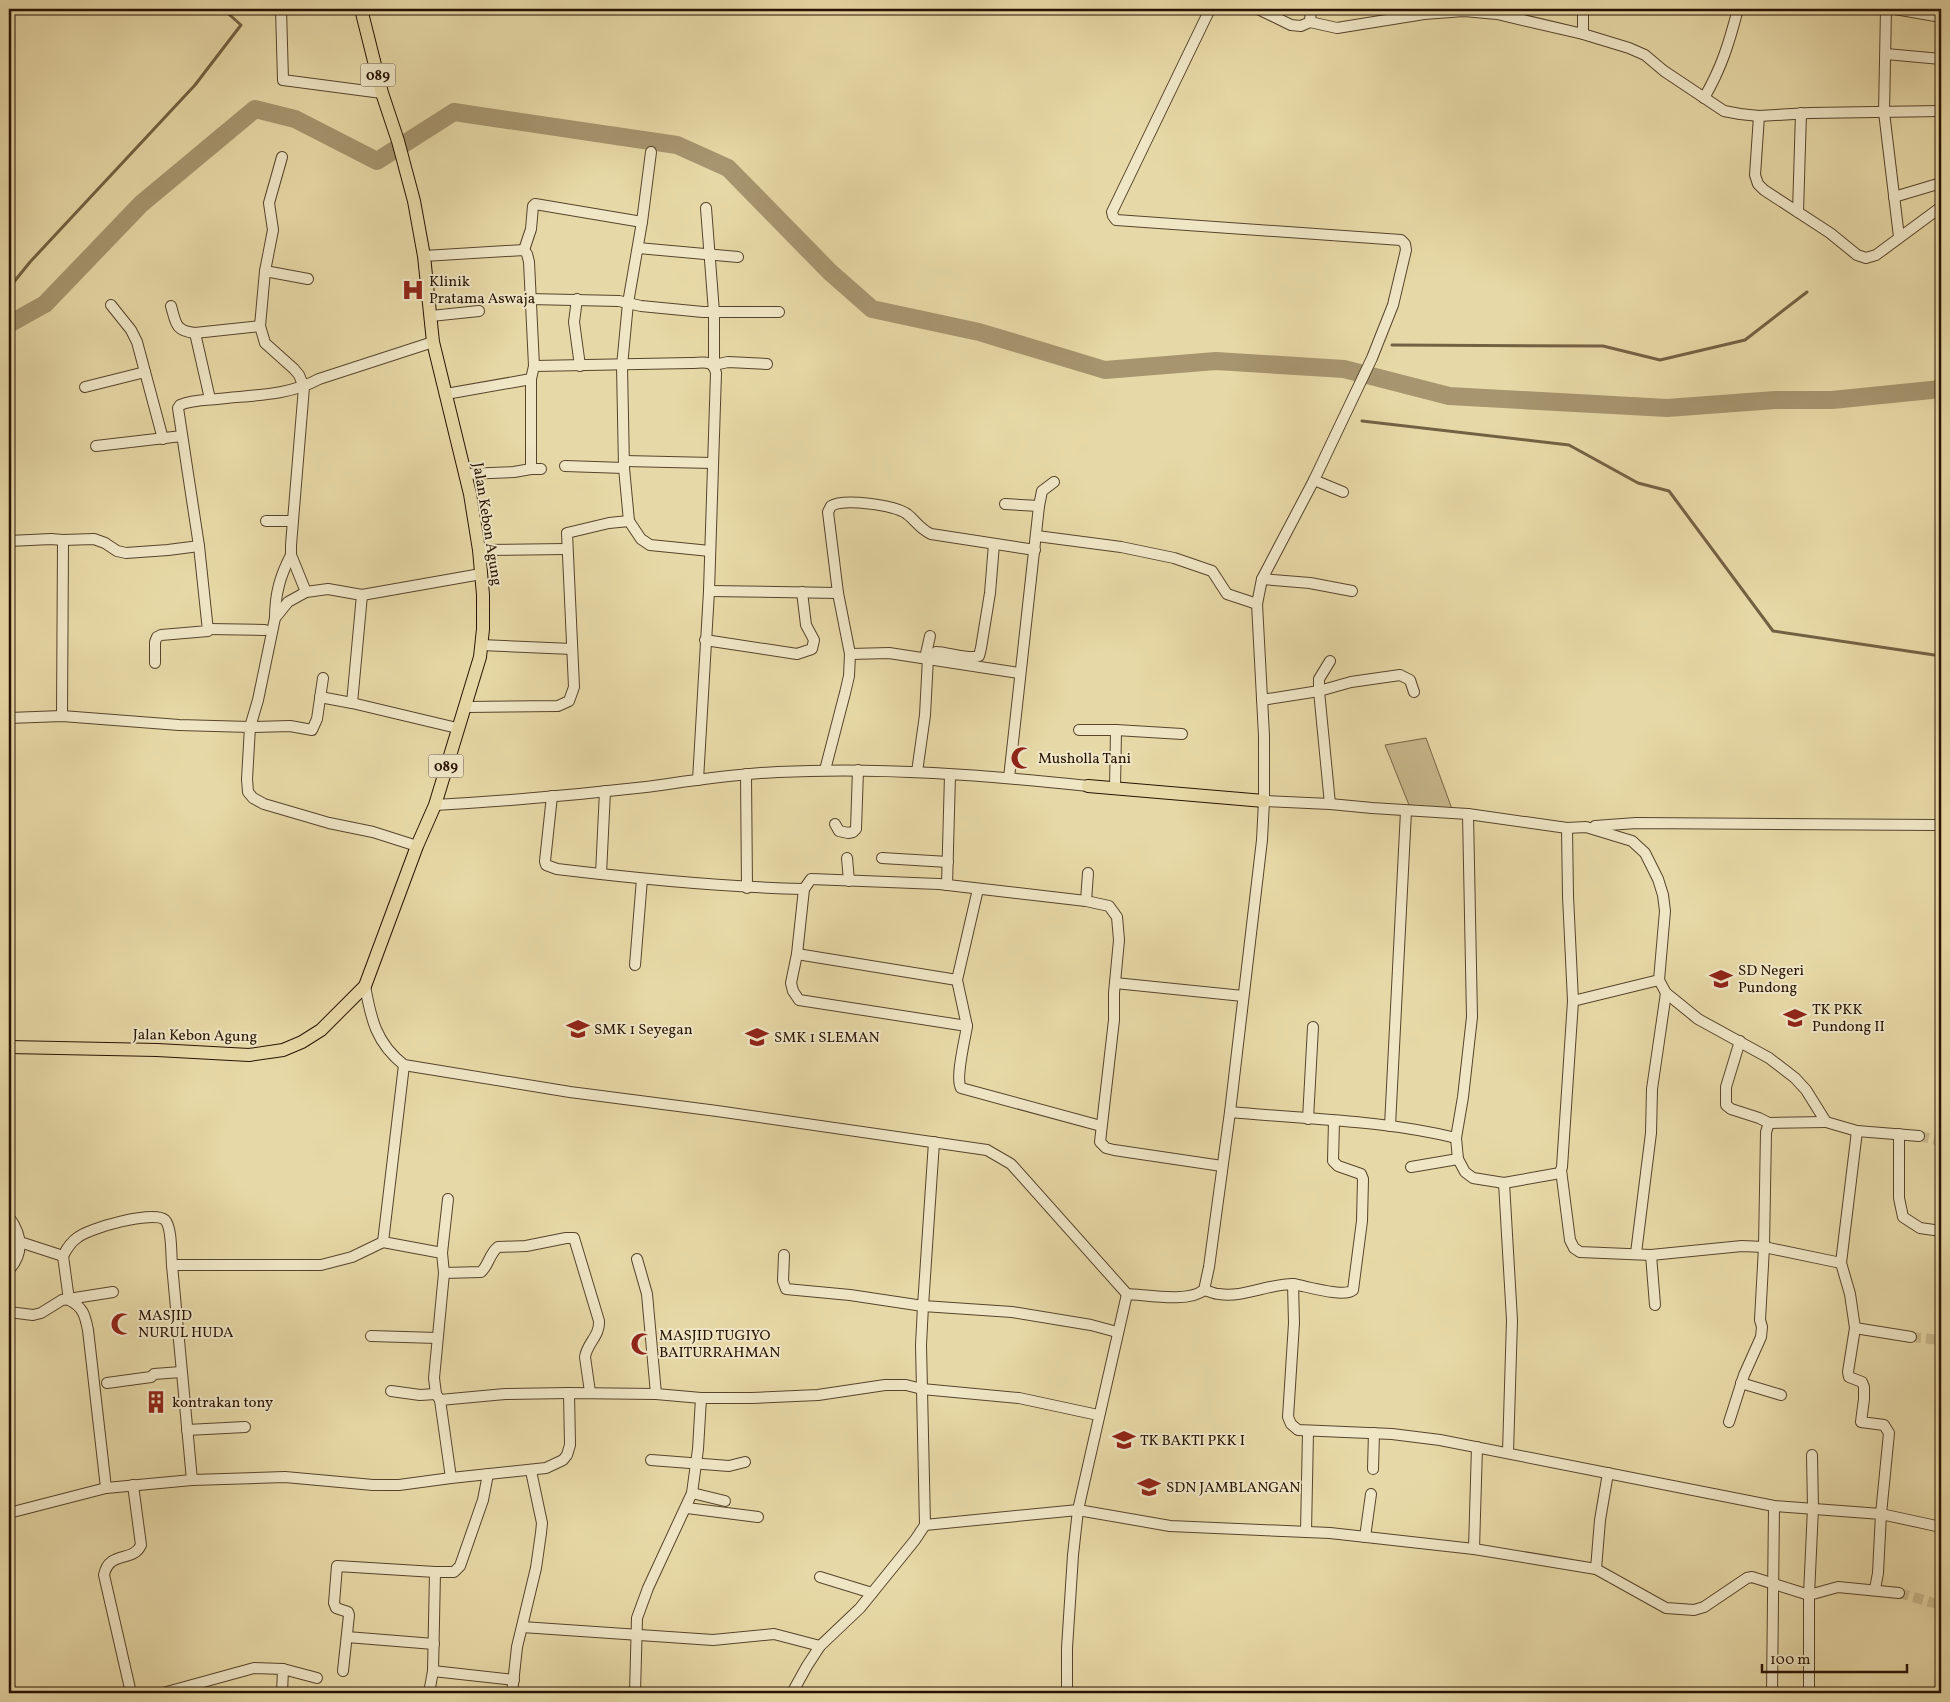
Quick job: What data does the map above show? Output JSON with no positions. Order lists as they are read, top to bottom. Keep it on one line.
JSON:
{"streets":{"main road":["089","Jalan Kebon Agung"]},"places":{"hospital":["Klinik Pratama Aswaja"],"mosque":["Musholla Tani","MASJID NURUL HUDA","MASJID TUGIYO BAITURRAHMAN"],"school or university":["SD Negeri Pundong","TK PKK Pundong II","SMK 1 Seyegan","SMK 1 SLEMAN","TK BAKTI PKK I","SDN JAMBLANGAN"],"building":["kontrakan tony"]},"scale_bar":"100 m"}
